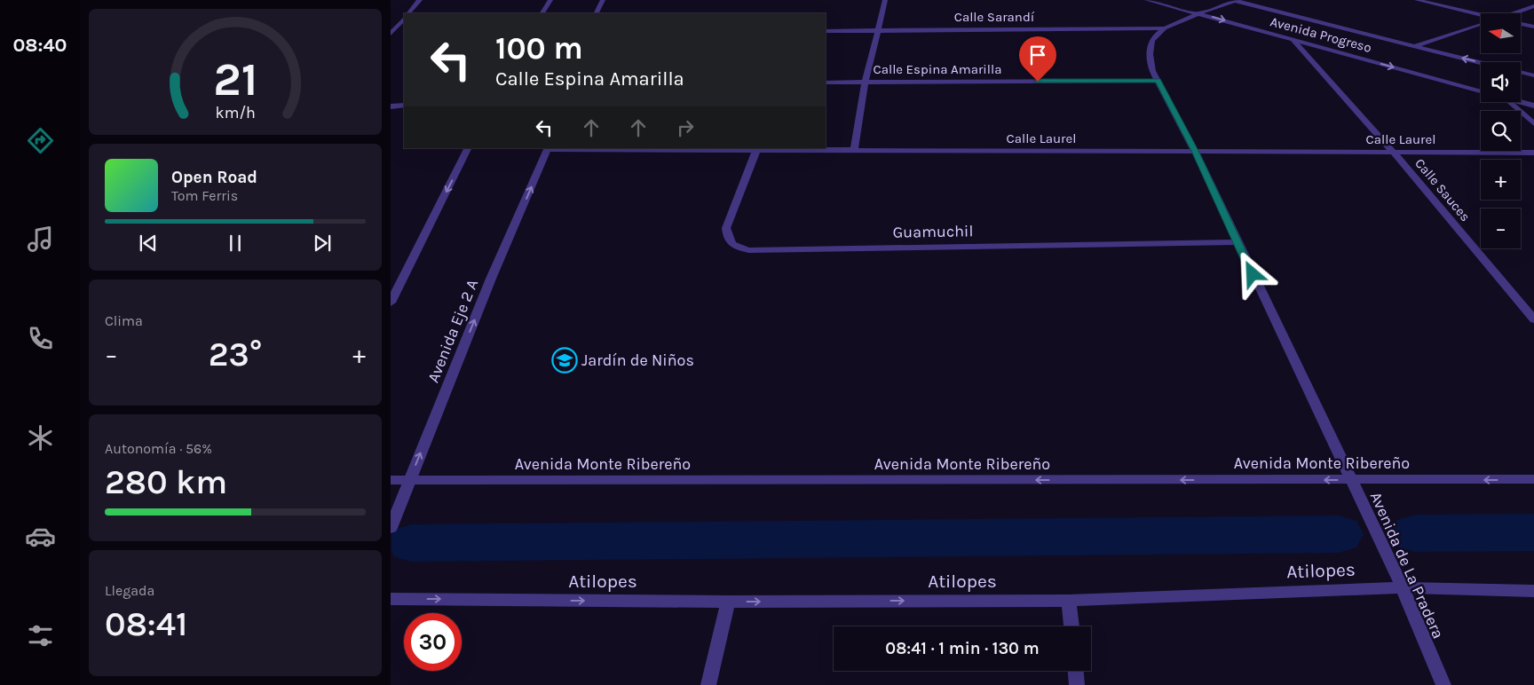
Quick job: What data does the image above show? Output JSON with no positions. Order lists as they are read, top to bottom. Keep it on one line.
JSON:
{"streets":{"street":["Calle Sarandí","Avenida Progreso","Calle Espina Amarilla","Calle Laurel","Calle Sauces","Guamuchil","Avenida Eje 2 A","Avenida Monte Ribereño","Avenida de La Pradera","Atilopes"]},"crossings":[["Calle Sarandí","Avenida de La Pradera"],["Avenida Progreso","Calle Sauces"],["Avenida Progreso","Avenida de La Pradera"],["Calle Espina Amarilla","Avenida de La Pradera"],["Calle Laurel","Calle Sauces"],["Calle Laurel","Guamuchil"],["Calle Laurel","Avenida Eje 2 A"],["Calle Laurel","Avenida de La Pradera"],["Guamuchil","Avenida de La Pradera"],["Avenida Eje 2 A","Avenida Monte Ribereño"],["Avenida Monte Ribereño","Avenida de La Pradera"],["Avenida de La Pradera","Atilopes"]],"one_way":["Avenida Monte Ribereño","Atilopes"],"places":{"school or university":["Jardín de Niños"]},"north":"left","page":{"tabs":"08:40","map_buttons":["+","−"],"turn":["100 m","Calle Espina Amarilla"],"song":["Open Road","Tom Ferris"],"tile":["Clima",["Autonomía · 56%","280 km"],["Llegada","08:41"]],"heat":["−","23°","+"],"limit":"30","trip":"08:41 · 1 min · 130 m","gauge":["21","km/h"]}}
